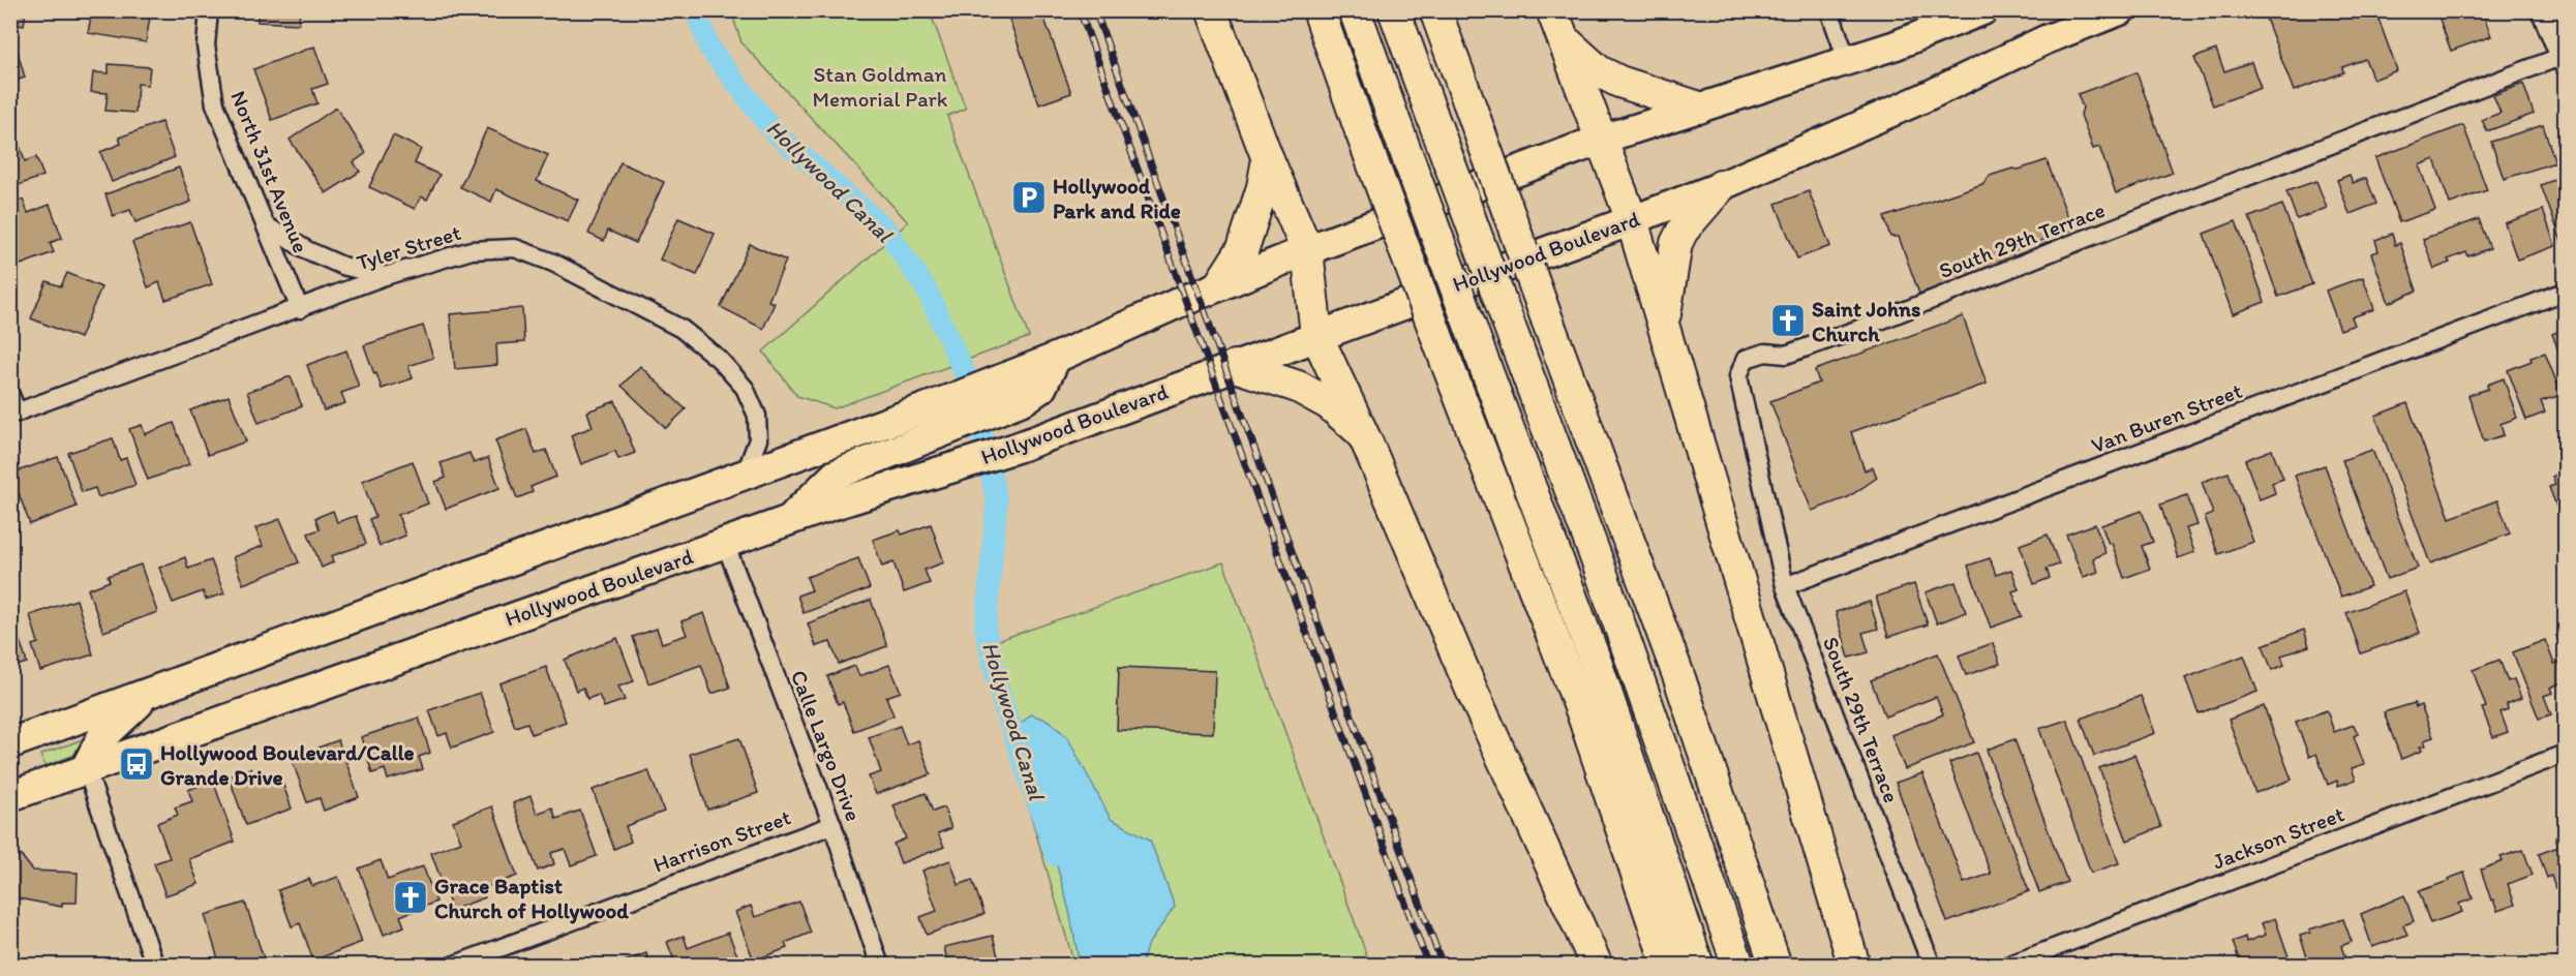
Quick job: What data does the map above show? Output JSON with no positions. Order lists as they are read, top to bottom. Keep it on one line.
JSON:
{"streets":{"highway":["Hollywood Boulevard"],"street":["North 31st Avenue","South 29th Terrace","Tyler Street","Van Buren Street","Calle Largo Drive","Jackson Street","Harrison Street"]},"crossings":[["North 31st Avenue","Tyler Street"],["South 29th Terrace","Van Buren Street"],["Hollywood Boulevard","Calle Largo Drive"],["Calle Largo Drive","Harrison Street"]],"water":["Hollywood Canal"],"parks":["Stan Goldman Memorial Park"],"places":{"parking":["Hollywood Park and Ride"],"church":["Saint Johns Church","Grace Baptist Church of Hollywood"],"bus stop":["Hollywood Boulevard/Calle Grande Drive"]}}
